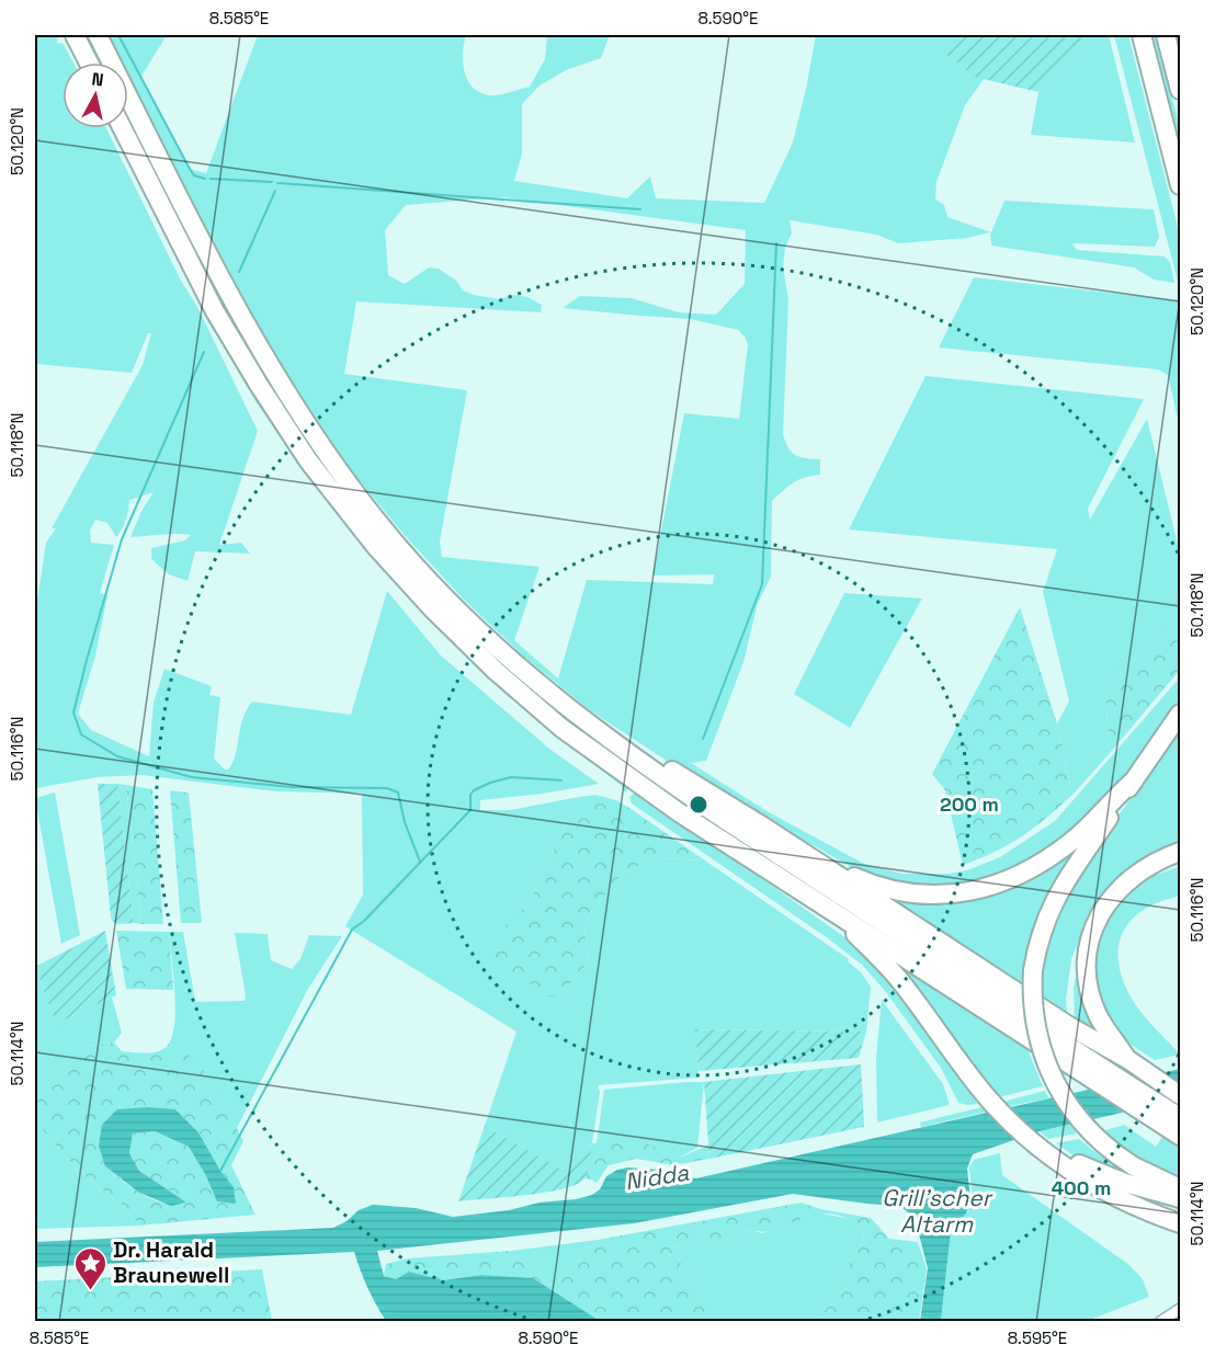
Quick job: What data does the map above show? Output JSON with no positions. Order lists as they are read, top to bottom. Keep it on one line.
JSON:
{"water":["Nidda","Grill’scher Altarm"],"places":{"place":["Dr. Harald Braunewell"]},"north":"top","coordinates":["8.585°E","8.590°E","50.120°N","50.118°N","50.116°N","50.114°N","8.595°E"],"rings":["200 m","400 m"]}
